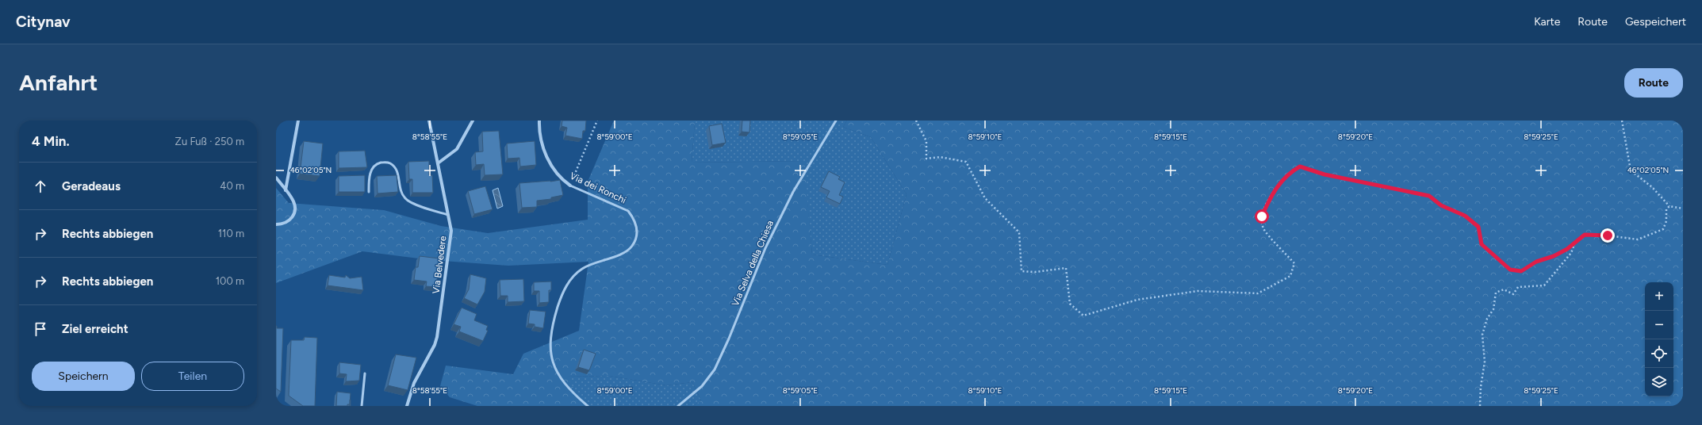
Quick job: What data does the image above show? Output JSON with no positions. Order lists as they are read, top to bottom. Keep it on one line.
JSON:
{"streets":{"street":["Via dei Ronchi","Via Belvedere"],"lane":["Via Selva della Chiesa"]},"page":{"header":"Citynav","nav":["Karte","Route","Gespeichert"],"buttons":["Route",["Speichern","Teilen"]],"title":"Anfahrt","heading":["4 Min.","Zu Fuß · 250 m"],"list":[["Geradeaus","40 m"],["Rechts abbiegen","110 m"],["Rechts abbiegen","100 m"],"Ziel erreicht"],"map_buttons":["+","−"]},"coordinates":["8°58'55\"E","8°59'00\"E","8°59'05\"E","8°59'10\"E","8°59'15\"E","8°59'20\"E","8°59'25\"E","46°02'05\"N"]}
